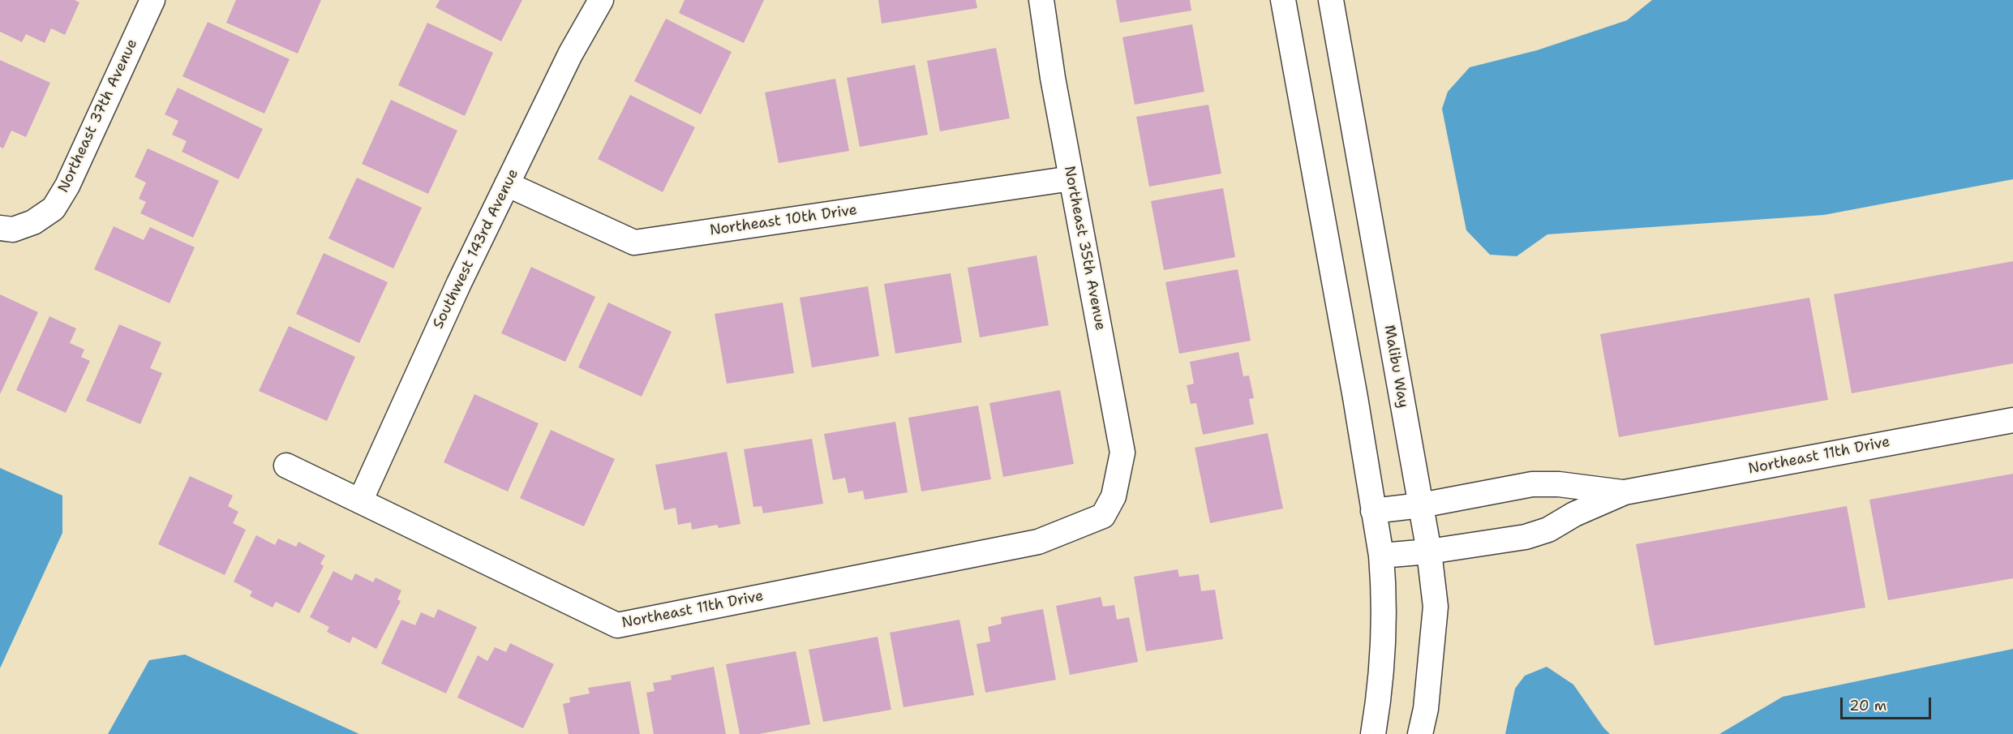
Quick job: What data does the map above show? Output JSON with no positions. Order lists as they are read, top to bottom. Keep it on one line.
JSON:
{"streets":{"street":["Northeast 37th Avenue","Northeast 10th Drive","Northeast 35th Avenue","Southwest 143rd Avenue","Malibu Way","Northeast 11th Drive"]},"crossings":[["Northeast 10th Drive","Northeast 35th Avenue"],["Northeast 10th Drive","Southwest 143rd Avenue"],["Northeast 35th Avenue","Northeast 11th Drive"],["Southwest 143rd Avenue","Northeast 11th Drive"],["Malibu Way","Northeast 11th Drive"]],"scale_bar":"20 m"}
